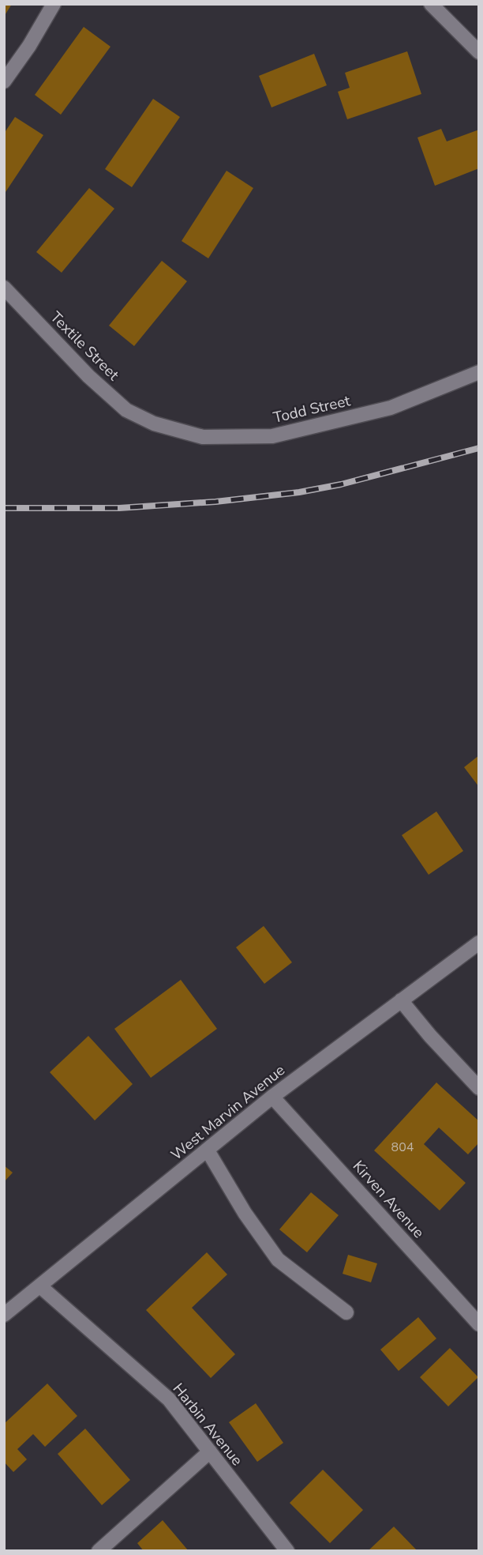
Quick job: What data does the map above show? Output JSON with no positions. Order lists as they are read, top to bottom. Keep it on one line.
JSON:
{"streets":{"street":["Textile Street","Todd Street","West Marvin Avenue","Kirven Avenue","Harbin Avenue"]},"crossings":[["Textile Street","Todd Street"],["West Marvin Avenue","Kirven Avenue"],["West Marvin Avenue","Harbin Avenue"]],"house_numbers":["804"]}
